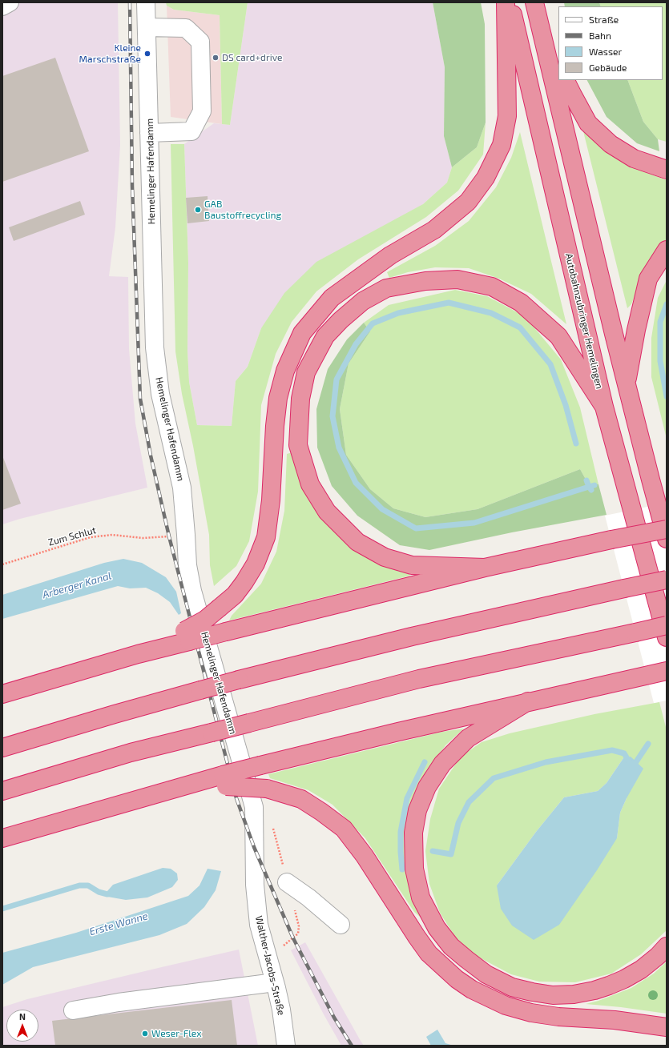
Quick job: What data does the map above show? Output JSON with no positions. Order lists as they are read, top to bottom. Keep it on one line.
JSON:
{"streets":{"highway":["Autobahnzubringer Hemelingen"],"street":["Hemelinger Hafendamm","Walther-Jacobs-Straße"],"path":["Zum Schlut"]},"crossings":[["Hemelinger Hafendamm","Zum Schlut"],["Hemelinger Hafendamm","Walther-Jacobs-Straße"]],"water":["Arberger Kanal","Erste Wanne"],"places":["Kleine Marschstraße","DS card+drive","GAB Baustoffrecycling","Weser-Flex"],"legend":["Straße","Bahn","Wasser","Gebäude"],"north":"top"}
